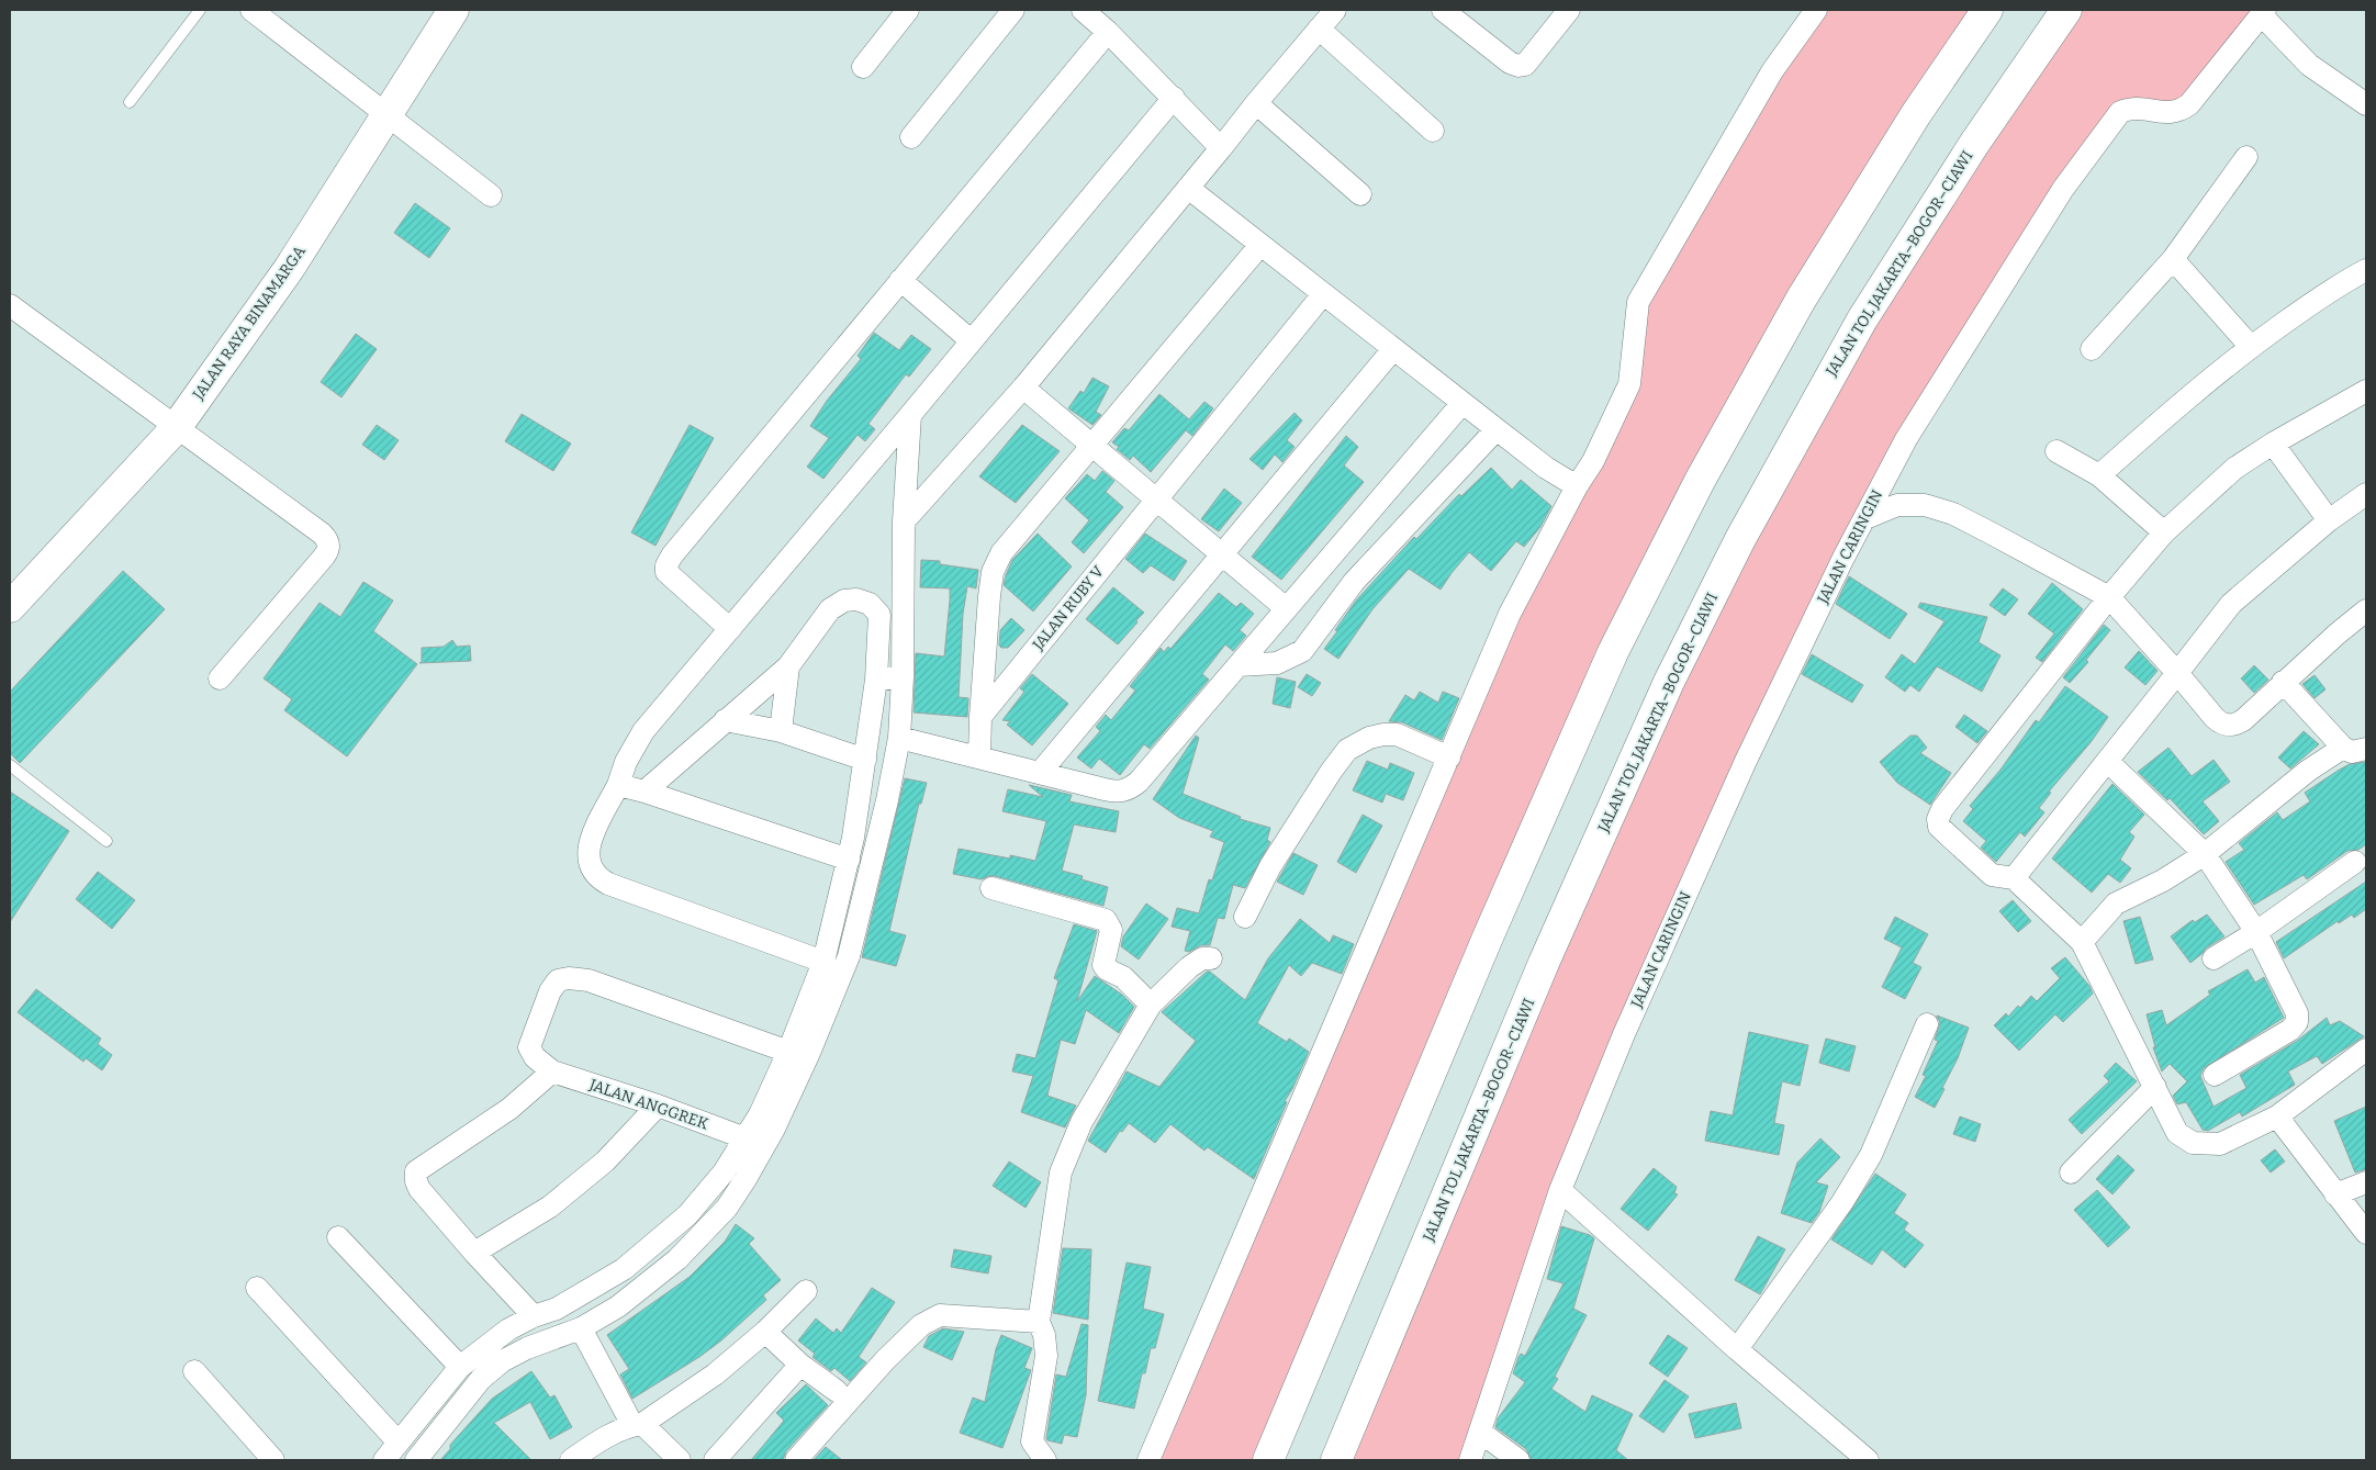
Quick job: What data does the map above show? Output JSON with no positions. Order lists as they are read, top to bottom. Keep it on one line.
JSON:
{"streets":{"main road":["JALAN TOL JAKARTA–BOGOR–CIAWI","JALAN RAYA BINAMARGA"],"street":["JALAN CARINGIN","JALAN RUBY V","JALAN ANGGREK"]}}
